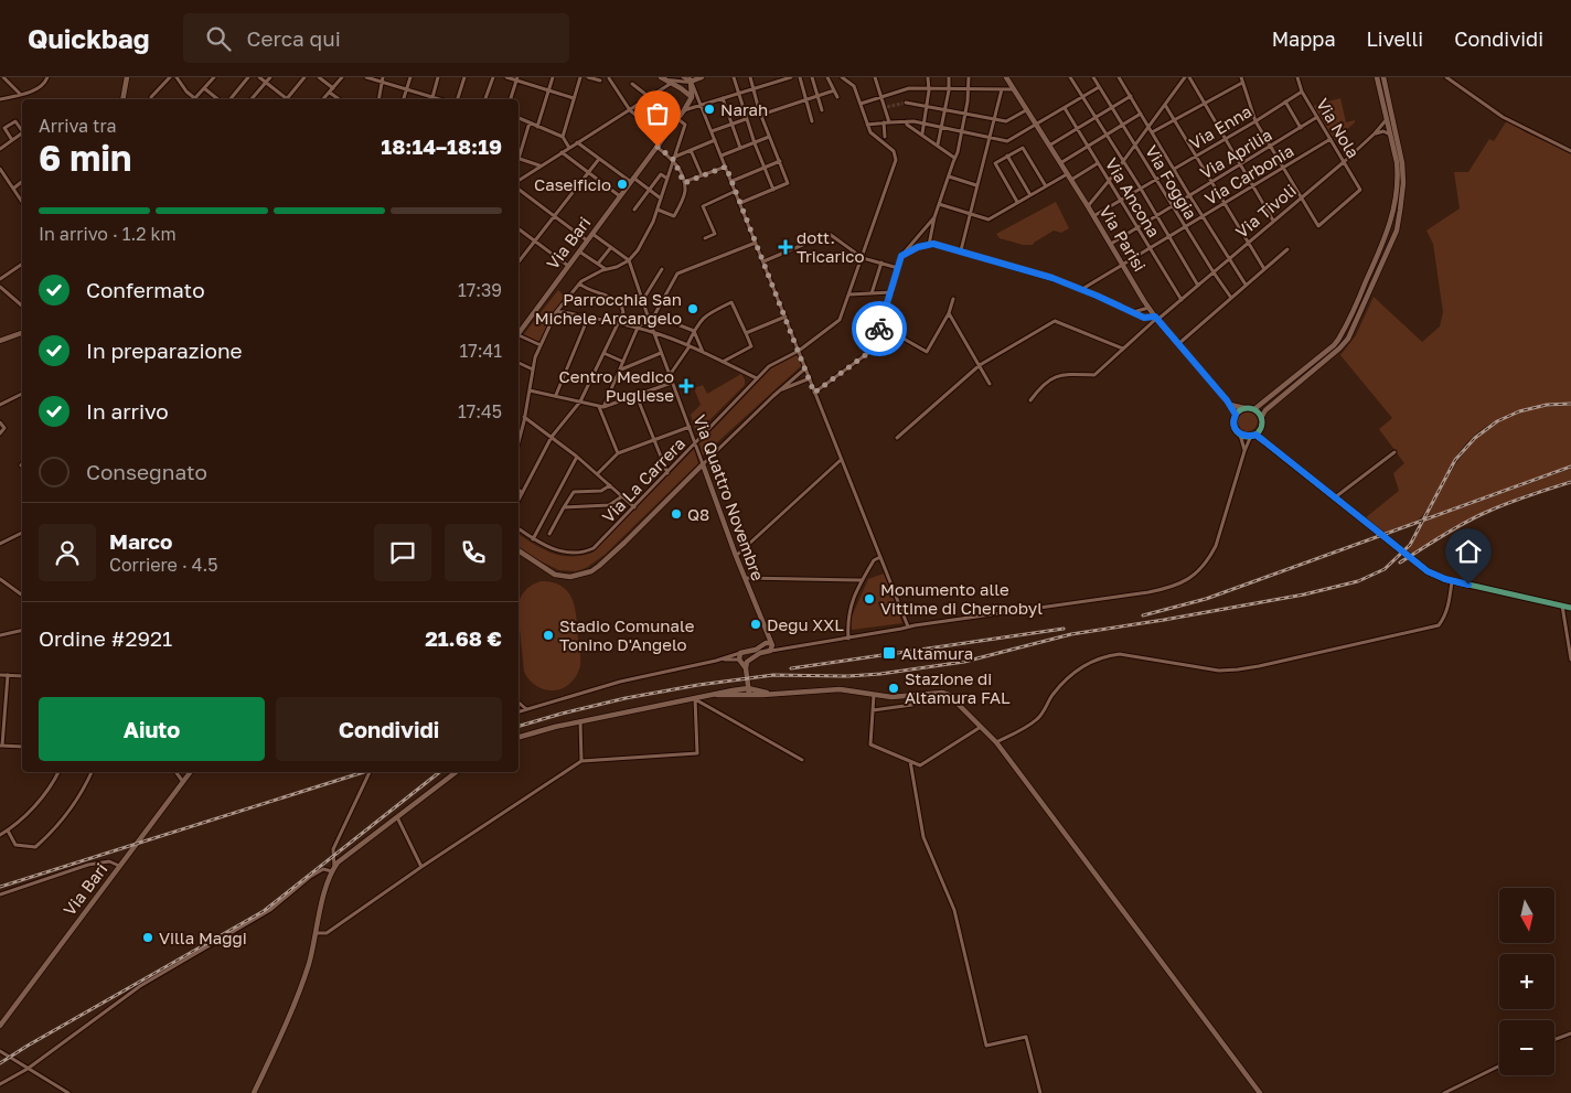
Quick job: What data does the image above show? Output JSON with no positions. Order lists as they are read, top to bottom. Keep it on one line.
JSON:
{"streets":{"main road":["Via Parisi","Via Bari","Via Quattro Novembre"],"street":["Via Enna","Via Nola","Via Aprilia","Via Carbonia","Via Foggia","Via Ancona","Via Tivoli","Via La Carrera"]},"crossings":[["Via Enna","Via Nola"],["Via Enna","Via Foggia"],["Via Enna","Via Ancona"],["Via Enna","Via Parisi"],["Via Nola","Via Aprilia"],["Via Nola","Via Carbonia"],["Via Nola","Via Tivoli"],["Via Aprilia","Via Foggia"],["Via Aprilia","Via Ancona"],["Via Aprilia","Via Parisi"],["Via Carbonia","Via Foggia"],["Via Carbonia","Via Ancona"],["Via Carbonia","Via Parisi"],["Via Foggia","Via Tivoli"],["Via Ancona","Via Tivoli"],["Via Tivoli","Via Parisi"],["Via La Carrera","Via Quattro Novembre"]],"places":{"other":["Narah","Caseificio","Parrocchia San Michele Arcangelo","Q8","Monumento alle Vittime di Chernobyl","Degu XXL","Stadio Comunale Tonino D'Angelo","Stazione di Altamura FAL","Villa Maggi"],"health":["dott. Tricarico","Centro Medico Pugliese"],"transit":["Altamura"]},"north":"bottom","page":{"header":"Quickbag","search":"Cerca qui","nav":["Mappa","Livelli","Condividi"],"heading":["6 min","Arriva tra","18:14–18:19"],"panel":["Marco","Corriere · 4.5","Ordine #2921","21.68 €"],"bar":"In arrivo · 1.2 km","list":[["Confermato","17:39"],["In preparazione","17:41"],["In arrivo","17:45"],"Consegnato"],"buttons":["Aiuto","Condividi"],"map_buttons":["+","−"]}}
